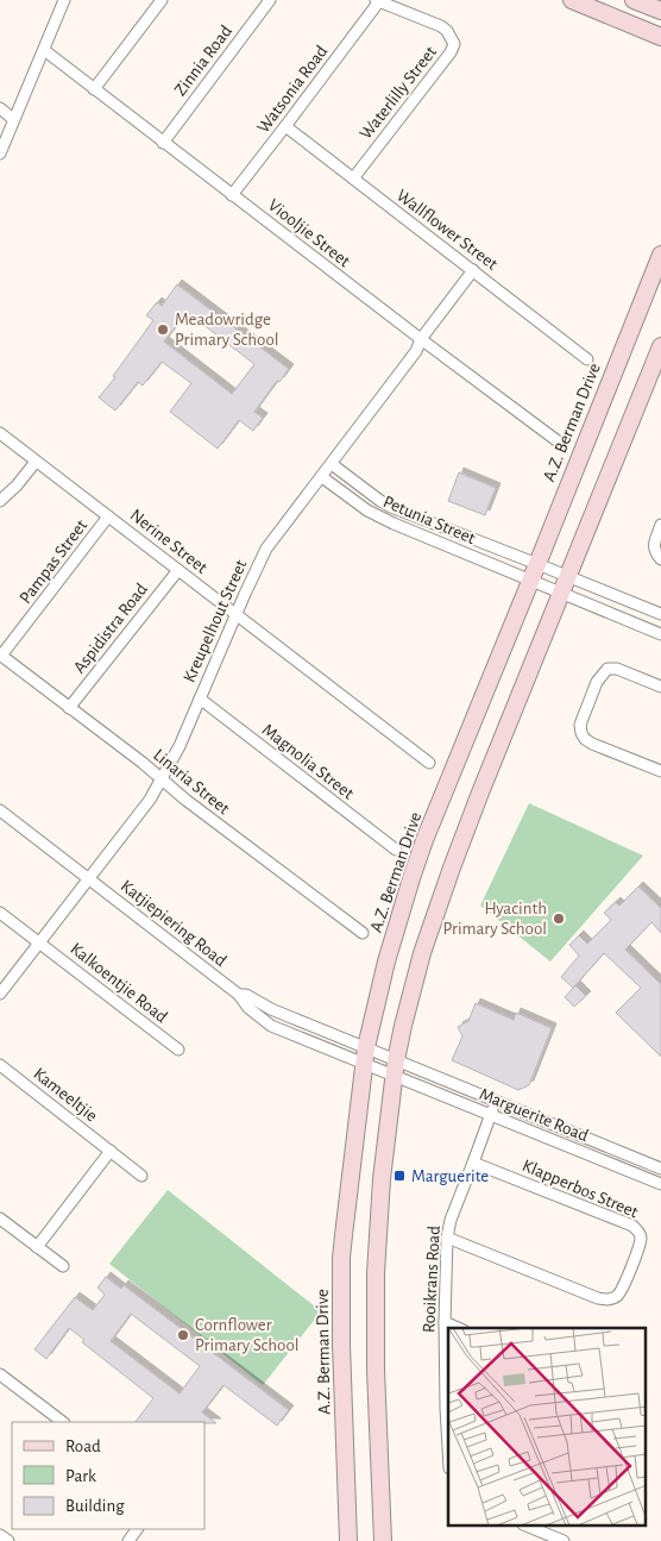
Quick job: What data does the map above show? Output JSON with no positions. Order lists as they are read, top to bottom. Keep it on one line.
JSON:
{"streets":{"main road":["A.Z. Berman Drive"],"street":["Zinnia Road","Watsonia Road","Waterlilly Street","Wallflower Street","Viooljie Street","Petunia Street","Nerine Street","Pampas Street","Kreupelhout Street","Aspidistra Road","Magnolia Street","Linaria Street","Katjiepiering Road","Kalkoentjie Road","Kameeltjie","Marguerite Road","Klapperbos Street","Rooikrans Road"]},"crossings":[["Zinnia Road","Viooljie Street"],["Watsonia Road","Waterlilly Street"],["Watsonia Road","Wallflower Street"],["Watsonia Road","Viooljie Street"],["Waterlilly Street","Wallflower Street"],["Wallflower Street","Kreupelhout Street"],["Viooljie Street","Kreupelhout Street"],["A.Z. Berman Drive","Petunia Street"],["A.Z. Berman Drive","Katjiepiering Road"],["A.Z. Berman Drive","Marguerite Road"],["Petunia Street","Kreupelhout Street"],["Nerine Street","Pampas Street"],["Nerine Street","Kreupelhout Street"],["Nerine Street","Aspidistra Road"],["Pampas Street","Linaria Street"],["Kreupelhout Street","Magnolia Street"],["Kreupelhout Street","Linaria Street"],["Kreupelhout Street","Katjiepiering Road"],["Kreupelhout Street","Kalkoentjie Road"],["Aspidistra Road","Linaria Street"],["Katjiepiering Road","Marguerite Road"],["Marguerite Road","Rooikrans Road"],["Klapperbos Street","Rooikrans Road"]],"places":{"other":["Meadowridge Primary School","Hyacinth Primary School","Cornflower Primary School"],"transit":["Marguerite"]},"legend":["Road","Park","Building"]}
